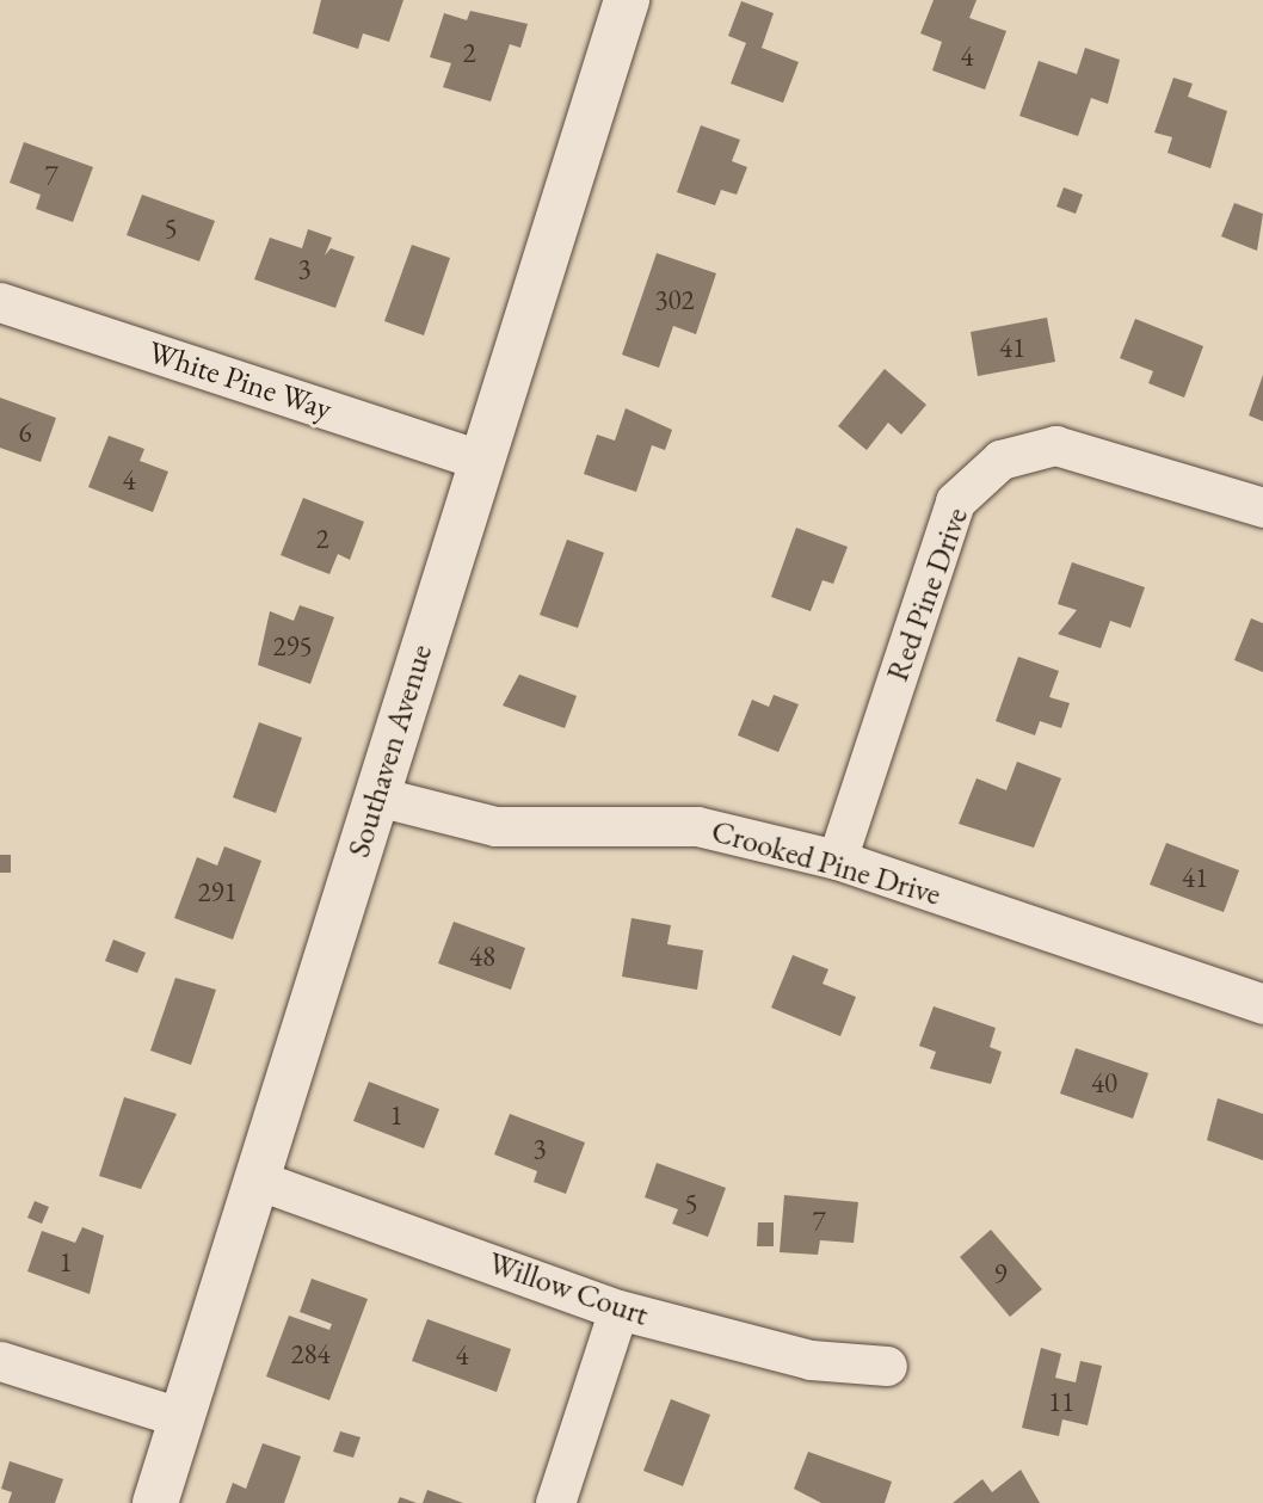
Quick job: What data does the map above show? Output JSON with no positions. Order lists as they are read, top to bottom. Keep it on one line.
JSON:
{"streets":{"street":["White Pine Way","Red Pine Drive","Southaven Avenue","Crooked Pine Drive","Willow Court"]},"crossings":[["White Pine Way","Southaven Avenue"],["Red Pine Drive","Crooked Pine Drive"],["Southaven Avenue","Crooked Pine Drive"],["Southaven Avenue","Willow Court"]],"house_numbers":["2","4","7","5","3","302","41","6","4","2","295","41","291","48","40","1","3","5","7","1","9","284","4","11"]}
